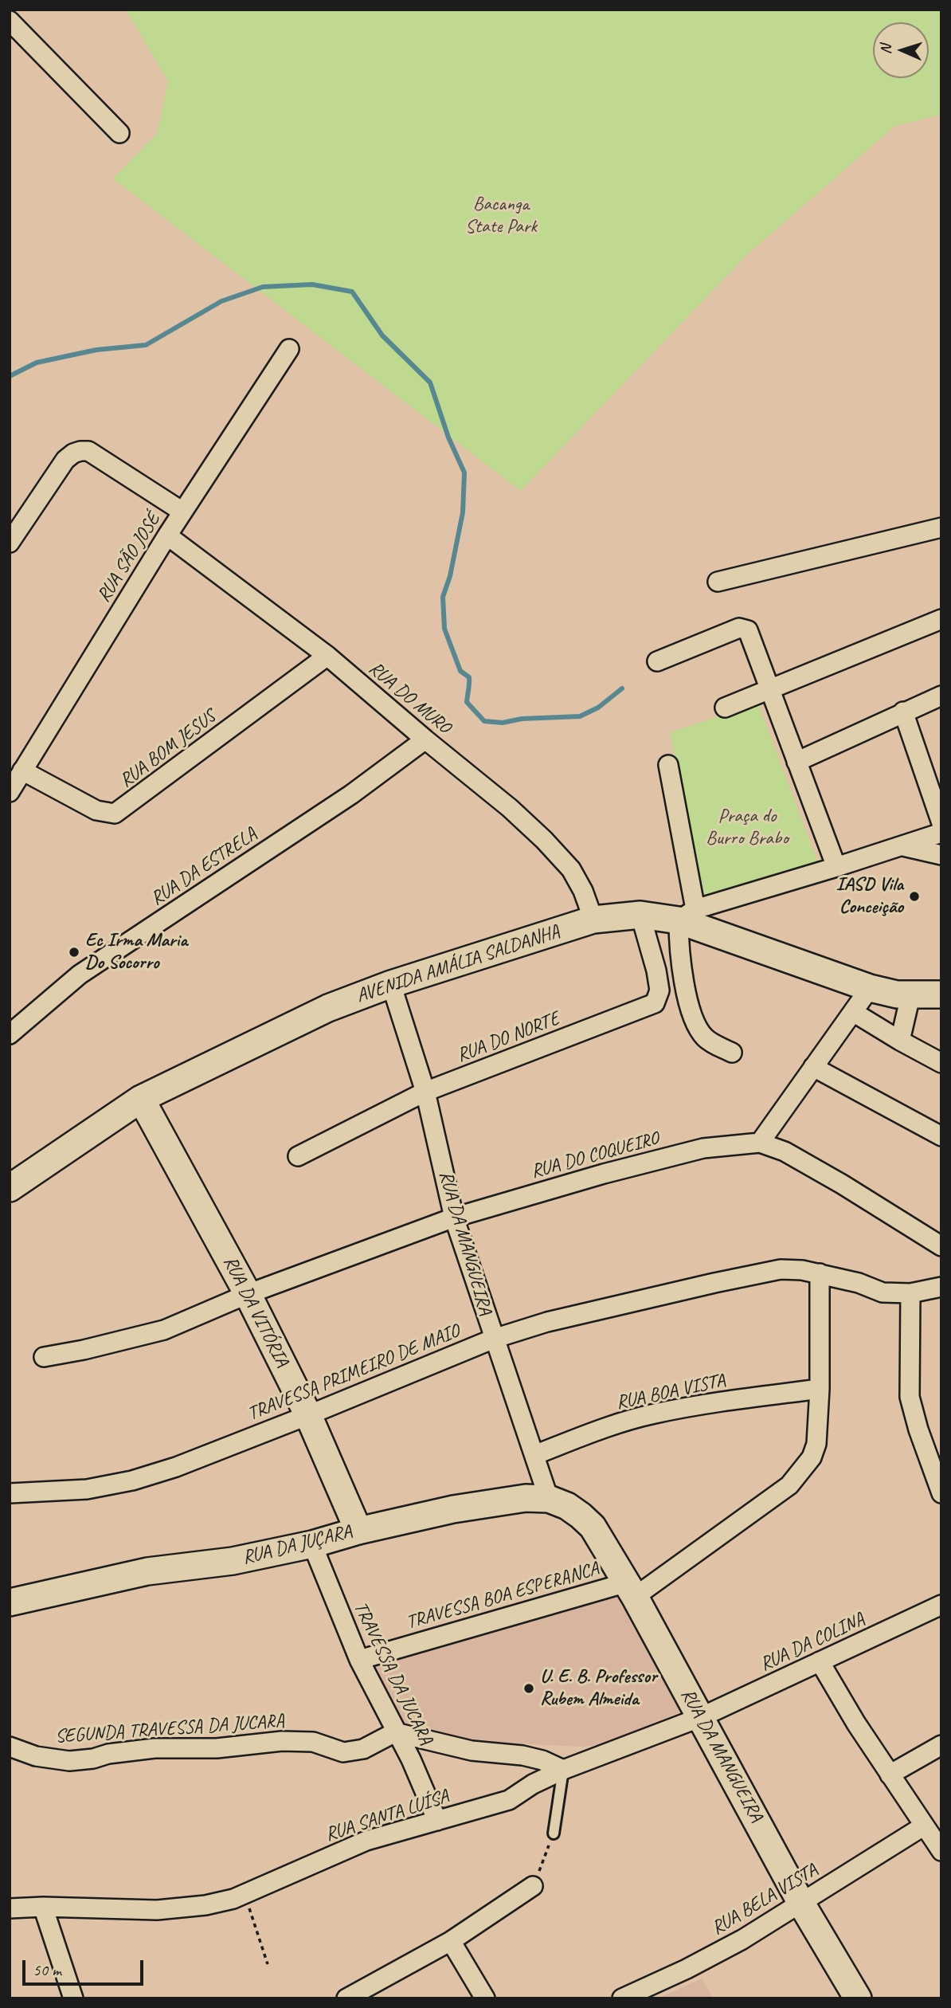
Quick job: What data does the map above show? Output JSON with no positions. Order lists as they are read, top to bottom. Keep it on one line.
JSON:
{"streets":{"street":["RUA SÃO JOSÉ","RUA DO MURO","RUA BOM JESUS","RUA DA ESTRELA","AVENIDA AMÁLIA SALDANHA","RUA DO NORTE","RUA DO COQUEIRO","RUA DA MANGUEIRA","RUA DA VITÓRIA","TRAVESSA PRIMEIRO DE MAIO","RUA BOA VISTA","RUA DA JUÇARA","TRAVESSA BOA ESPERANCA","RUA DA COLINA","TRAVESSA DA JUCARA","SEGUNDA TRAVESSA DA JUCARA","RUA SANTA LUÍSA","RUA BELA VISTA"]},"crossings":[["RUA SÃO JOSÉ","RUA DO MURO"],["RUA SÃO JOSÉ","RUA BOM JESUS"],["RUA DO MURO","RUA BOM JESUS"],["RUA DO MURO","RUA DA ESTRELA"],["RUA DO MURO","AVENIDA AMÁLIA SALDANHA"],["AVENIDA AMÁLIA SALDANHA","RUA DO NORTE"],["AVENIDA AMÁLIA SALDANHA","RUA DA MANGUEIRA"],["AVENIDA AMÁLIA SALDANHA","RUA DA VITÓRIA"],["RUA DO NORTE","RUA DA MANGUEIRA"],["RUA DO COQUEIRO","RUA DA MANGUEIRA"],["RUA DO COQUEIRO","RUA DA VITÓRIA"],["RUA DA MANGUEIRA","TRAVESSA PRIMEIRO DE MAIO"],["RUA DA MANGUEIRA","RUA BOA VISTA"],["RUA DA MANGUEIRA","RUA DA JUÇARA"],["RUA DA MANGUEIRA","TRAVESSA BOA ESPERANCA"],["RUA DA MANGUEIRA","RUA DA COLINA"],["RUA DA MANGUEIRA","RUA SANTA LUÍSA"],["RUA DA MANGUEIRA","RUA BELA VISTA"],["RUA DA VITÓRIA","TRAVESSA PRIMEIRO DE MAIO"],["RUA DA VITÓRIA","RUA DA JUÇARA"],["TRAVESSA PRIMEIRO DE MAIO","TRAVESSA BOA ESPERANCA"],["RUA BOA VISTA","TRAVESSA BOA ESPERANCA"],["RUA DA JUÇARA","TRAVESSA DA JUCARA"],["TRAVESSA BOA ESPERANCA","TRAVESSA DA JUCARA"],["RUA DA COLINA","RUA SANTA LUÍSA"],["TRAVESSA DA JUCARA","SEGUNDA TRAVESSA DA JUCARA"],["TRAVESSA DA JUCARA","RUA SANTA LUÍSA"]],"parks":["Bacanga State Park","Praça do Burro Brabo"],"places":["IASD Vila Conceição","Ec Irma Maria Do Socorro","U. E. B. Professor Rubem Almeida"],"scale_bar":"50 m","north":"left"}
